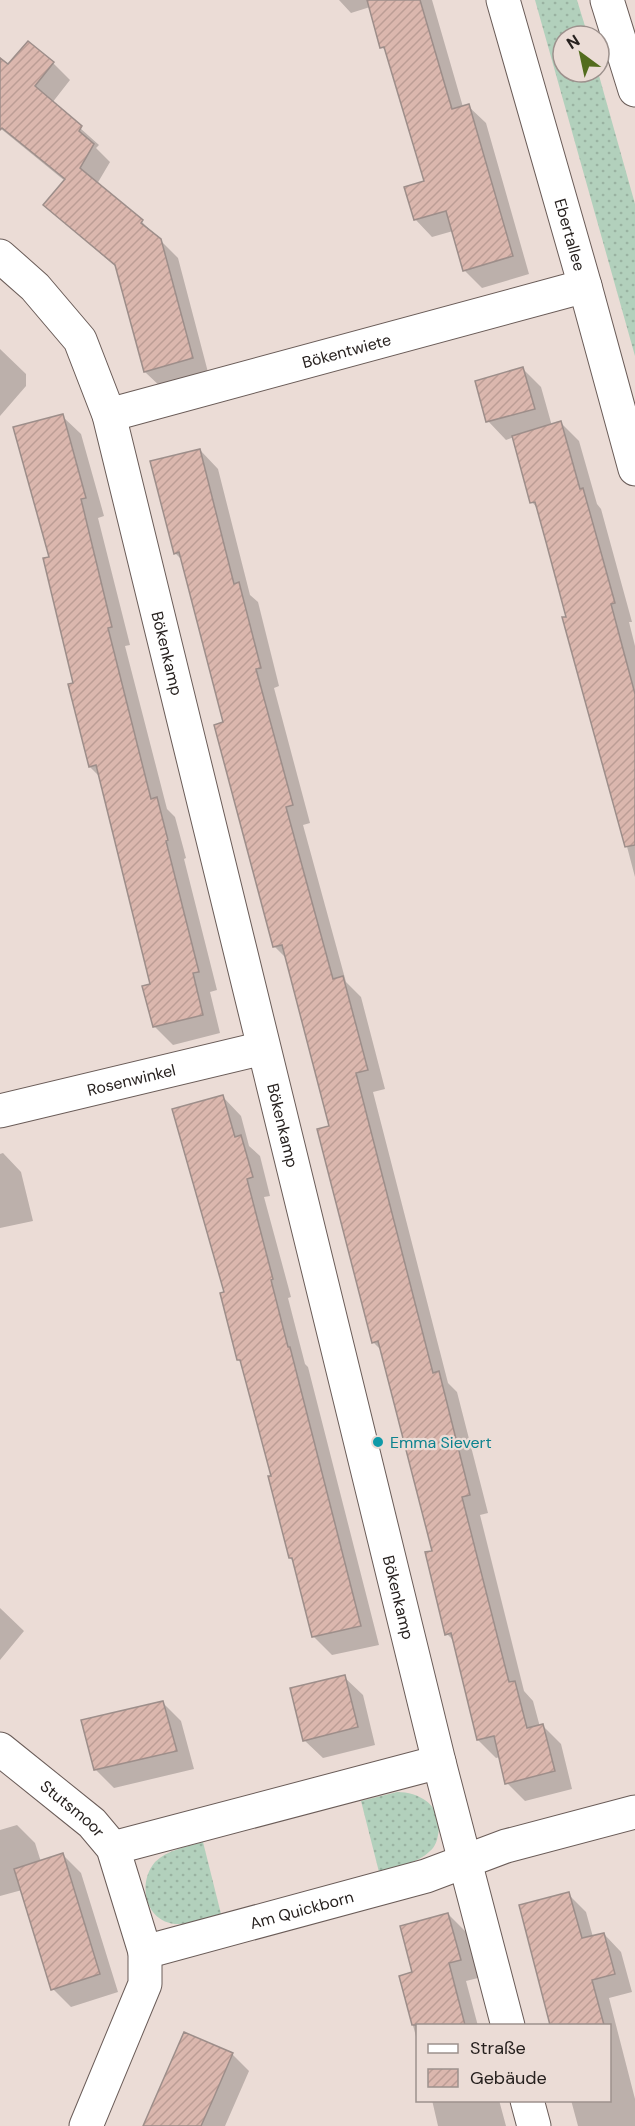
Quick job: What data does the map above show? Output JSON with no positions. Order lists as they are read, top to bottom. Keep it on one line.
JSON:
{"streets":{"street":["Ebertallee","Bökentwiete","Bökenkamp","Rosenwinkel","Stutsmoor","Am Quickborn"]},"crossings":[["Ebertallee","Bökentwiete"],["Bökentwiete","Bökenkamp"],["Bökenkamp","Rosenwinkel"],["Bökenkamp","Am Quickborn"],["Stutsmoor","Am Quickborn"]],"places":["Emma Sievert"],"legend":["Straße","Gebäude"],"north":"top left"}
